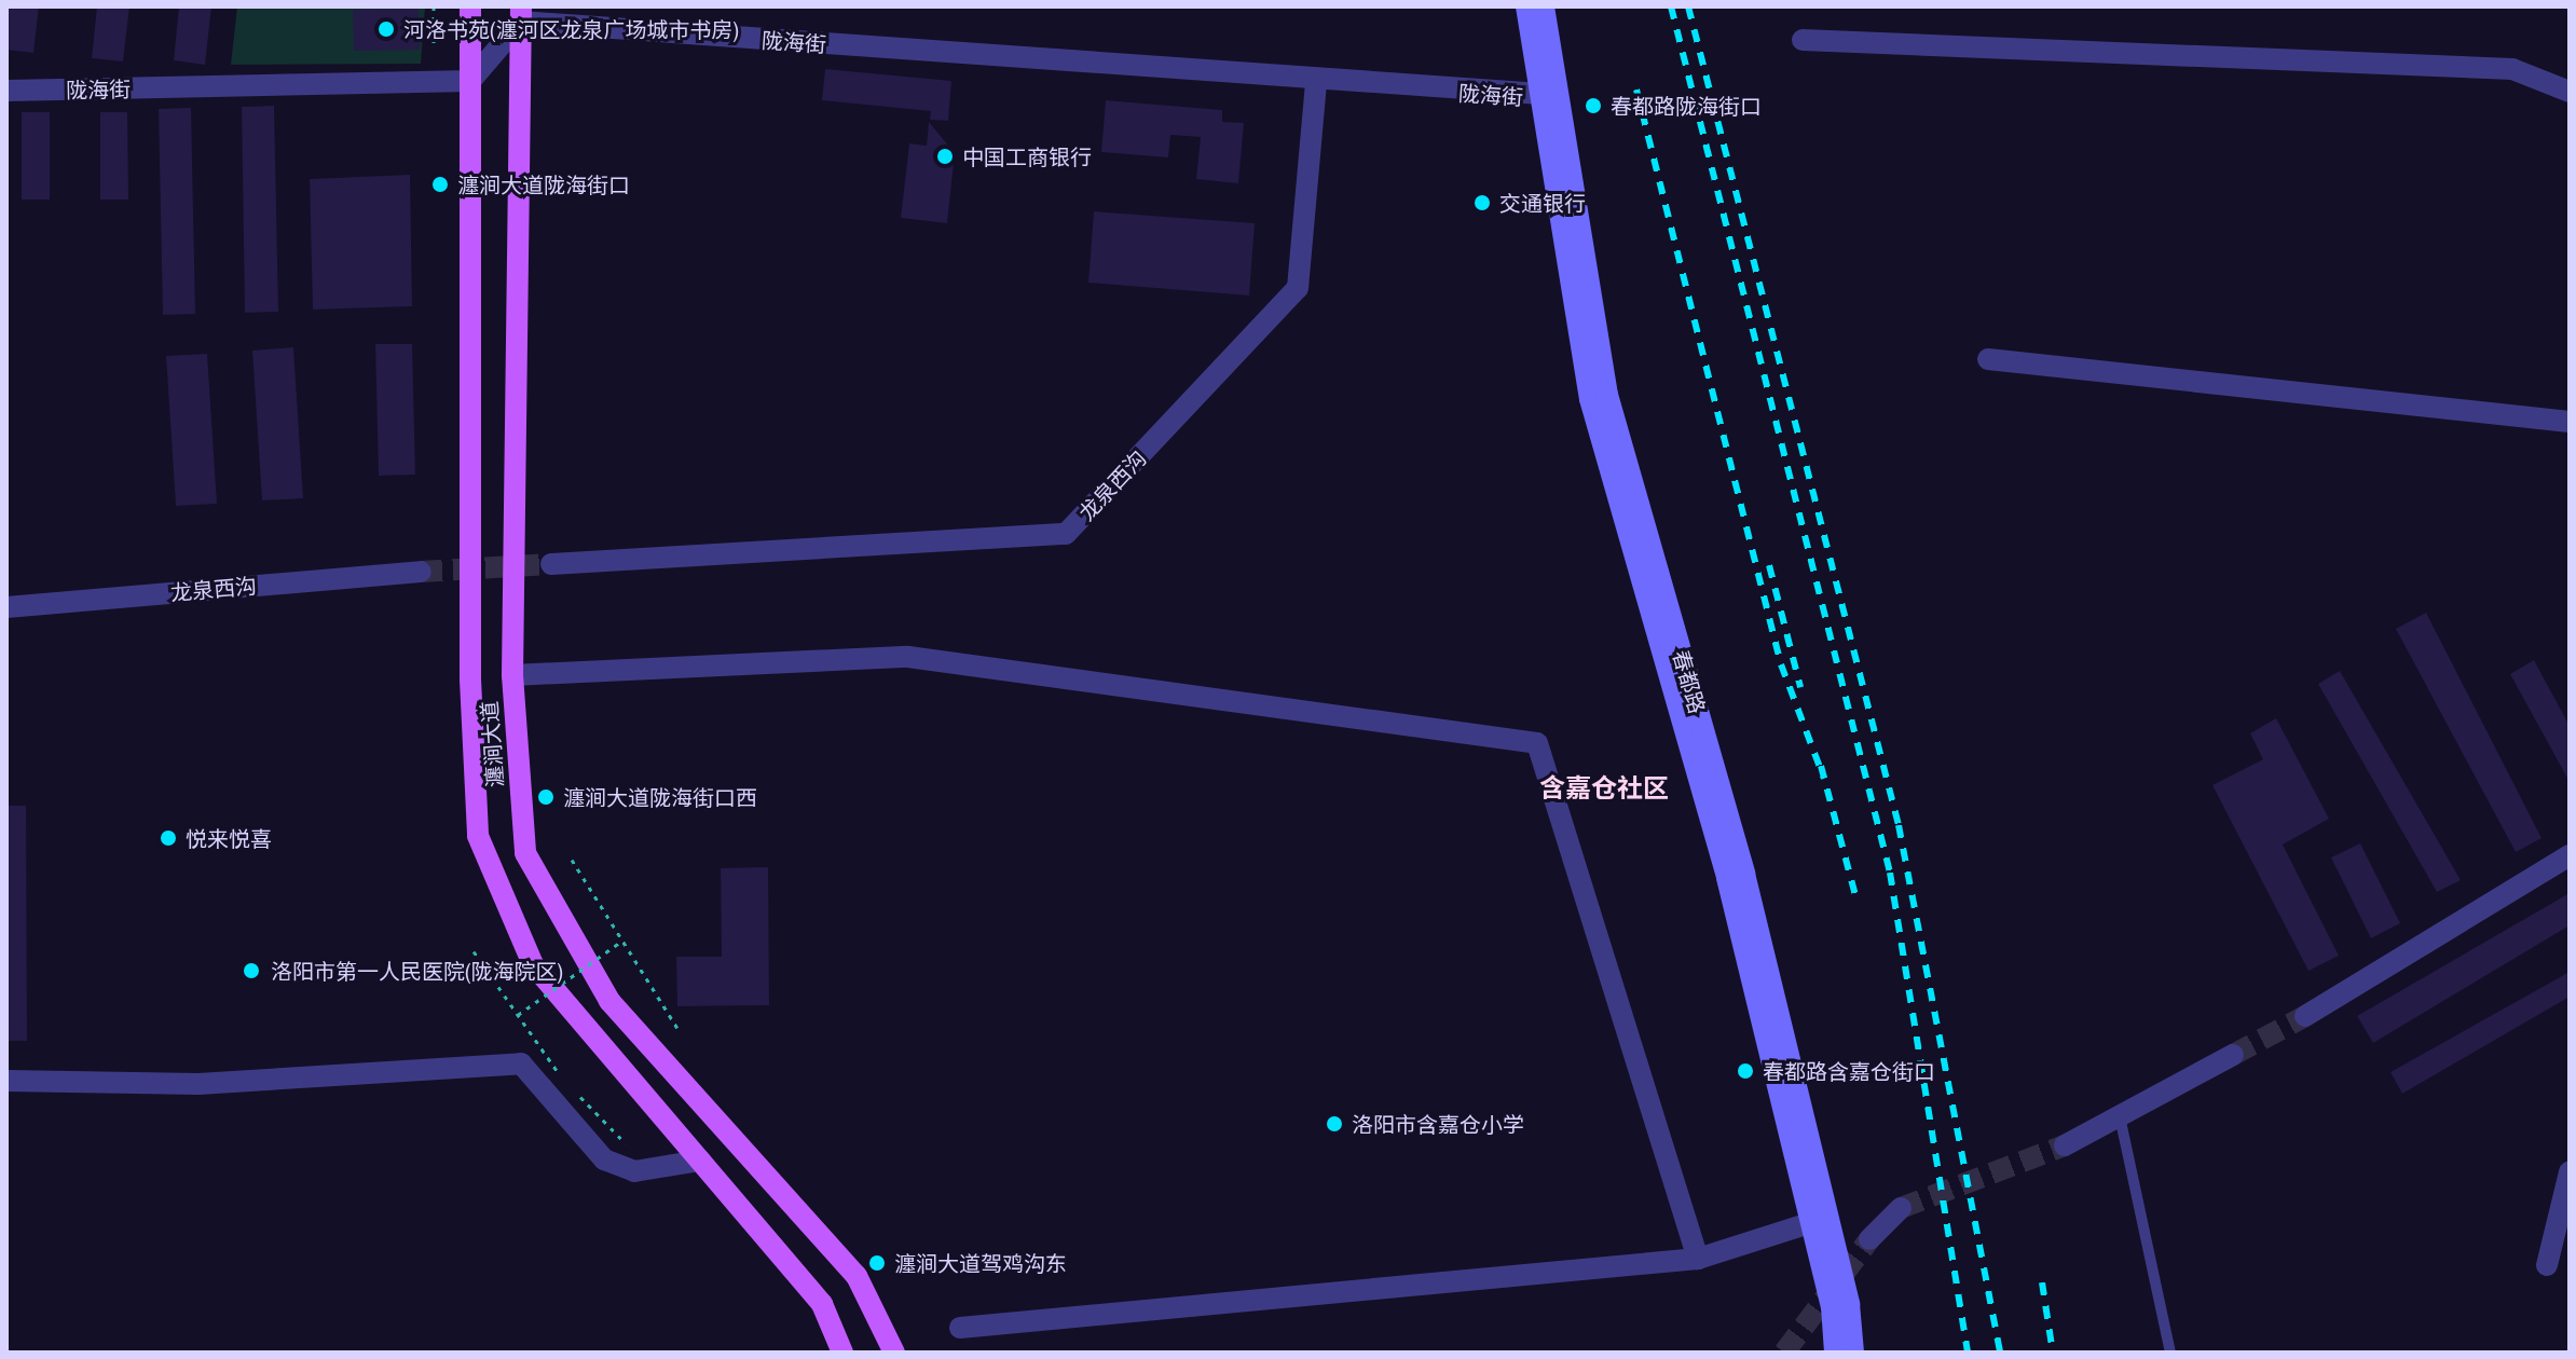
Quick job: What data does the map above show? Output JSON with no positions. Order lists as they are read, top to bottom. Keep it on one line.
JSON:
{"streets":{"main road":["春都路","瀍涧大道"],"street":["陇海街","龙泉西沟"]},"crossings":[["陇海街","龙泉西沟"],["陇海街","春都路"],["陇海街","瀍涧大道"]],"districts":["含嘉仓社区"],"places":["河洛书苑(瀍河区龙泉广场城市书房)","春都路陇海街口","中国工商银行","瀍涧大道陇海街口","交通银行","瀍涧大道陇海街口西","悦来悦喜","洛阳市第一人民医院(陇海院区)","春都路含嘉仓街口","洛阳市含嘉仓小学","瀍涧大道驾鸡沟东"]}
